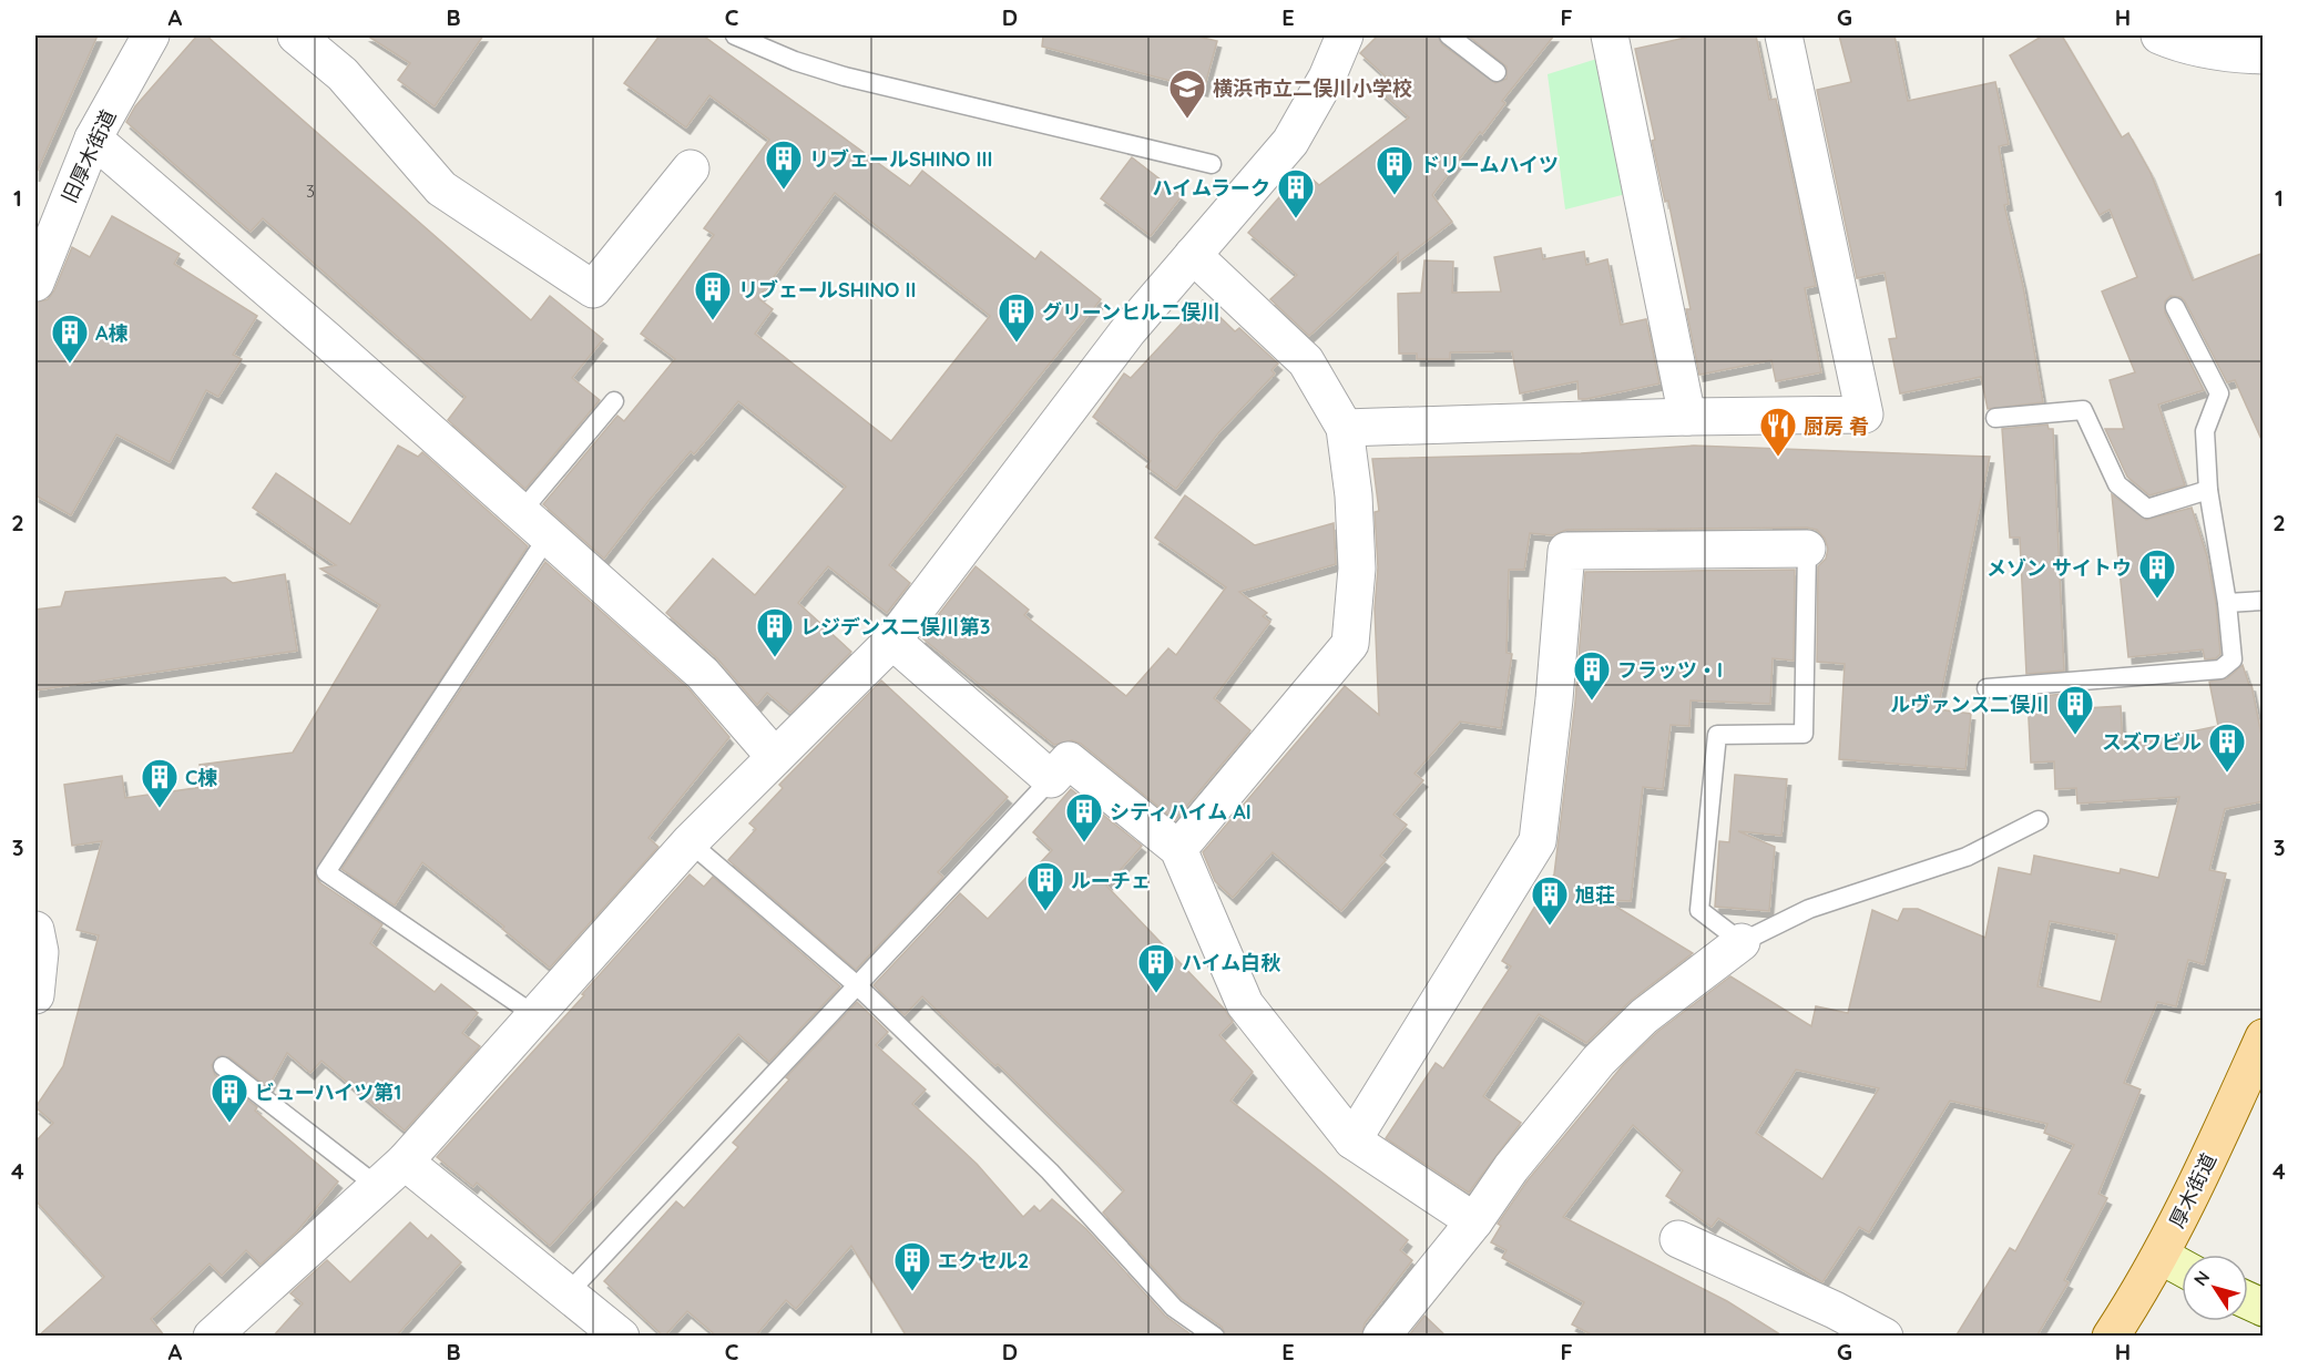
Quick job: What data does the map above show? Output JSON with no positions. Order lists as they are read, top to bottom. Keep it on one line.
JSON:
{"streets":{"main road":["厚木街道"],"street":["旧厚木街道"]},"places":{"school or university":["横浜市立二俣川小学校"],"building":["リブェールSHINO III","ドリームハイツ","ハイムラーク","リブェールSHINO II","グリーンヒル二俣川","A棟","メゾン サイトウ","レジデンス二俣川第3","フラッツ・I","ルヴァンス二俣川","スズワビル","C棟","シティハイム AI","ルーチェ","旭荘","ハイム白秋","ビューハイツ第1","エクセル2"],"restaurant":["厨房 肴"]},"house_numbers":["3"],"north":"top left","grid":{"columns":["A","B","C","D","E","F","G","H"],"rows":["1","2","3","4"]}}
